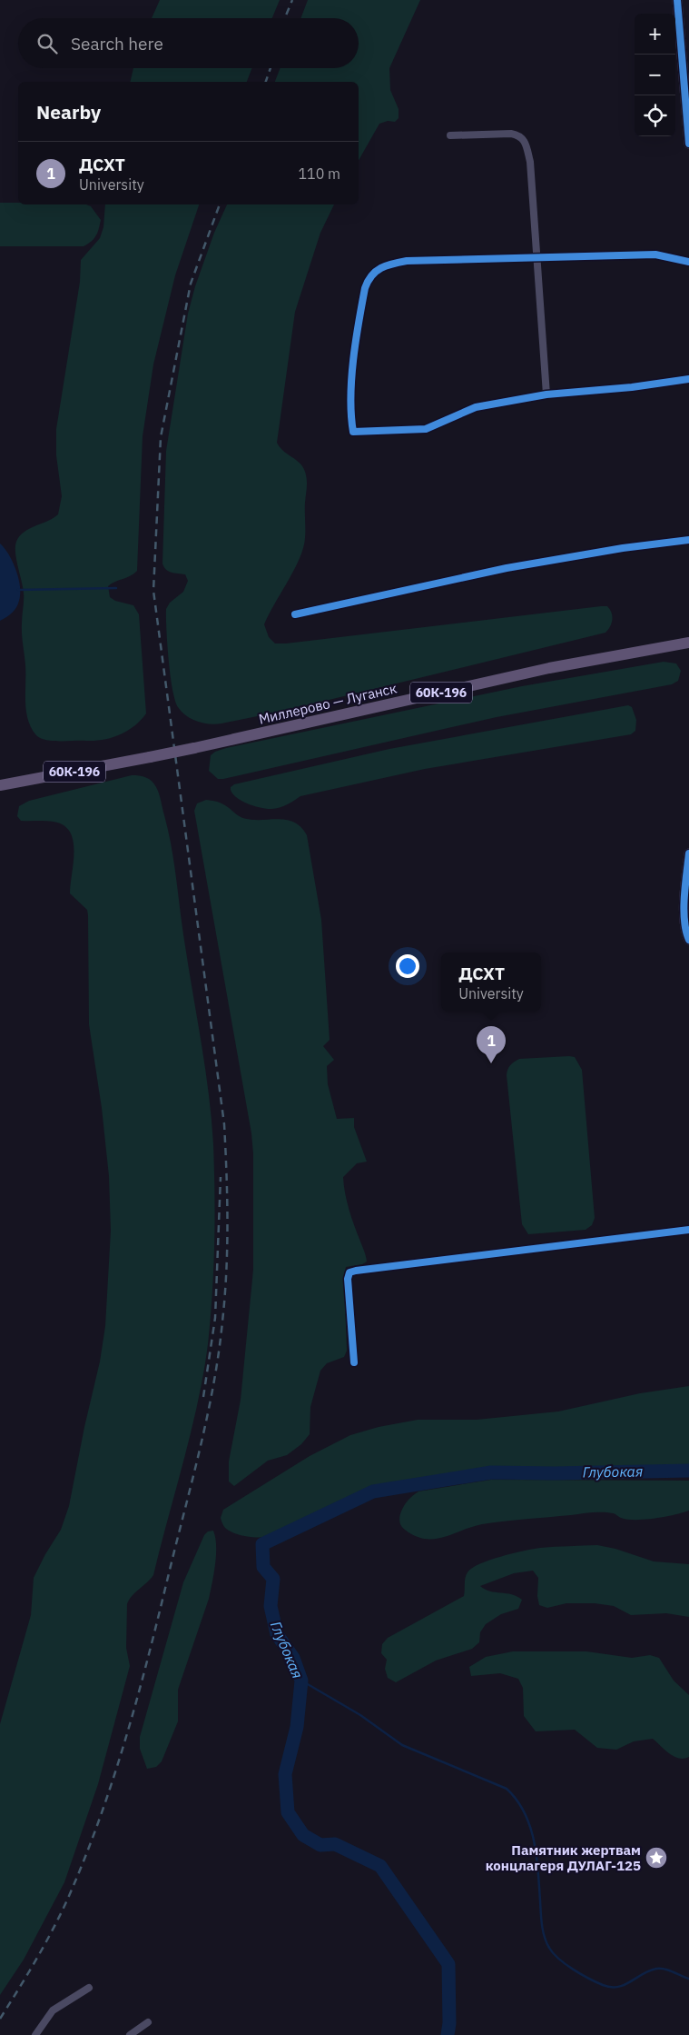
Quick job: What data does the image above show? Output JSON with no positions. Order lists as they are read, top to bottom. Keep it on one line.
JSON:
{"streets":{"main road":["60К-196","Миллерово — Луганск"]},"water":["Глубокая"],"places":{"place":["Памятник жертвам концлагеря ДУЛАГ-125"]},"page":{"map_buttons":["+","−"],"search":"Search here","heading":"Nearby","list":[{"mark":"1","name":"ДСХТ","note":"University","value":"110 m"}],"popup":["ДСХТ","University"],"pins":"1"}}
